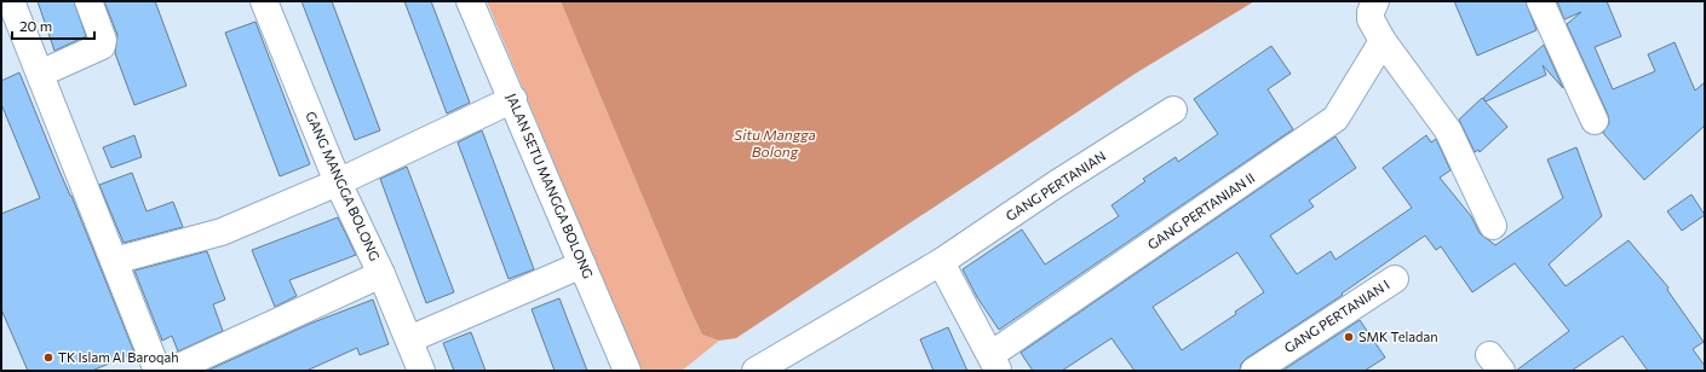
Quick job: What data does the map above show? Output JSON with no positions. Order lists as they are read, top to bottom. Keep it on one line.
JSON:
{"streets":{"street":["GANG MANGGA BOLONG","JALAN SETU MANGGA BOLONG","GANG PERTANIAN","GANG PERTANIAN II","GANG PERTANIAN I"]},"water":["Situ Mangga Bolong"],"places":["SMK Teladan","TK Islam Al Baroqah"],"scale_bar":"20 m"}
